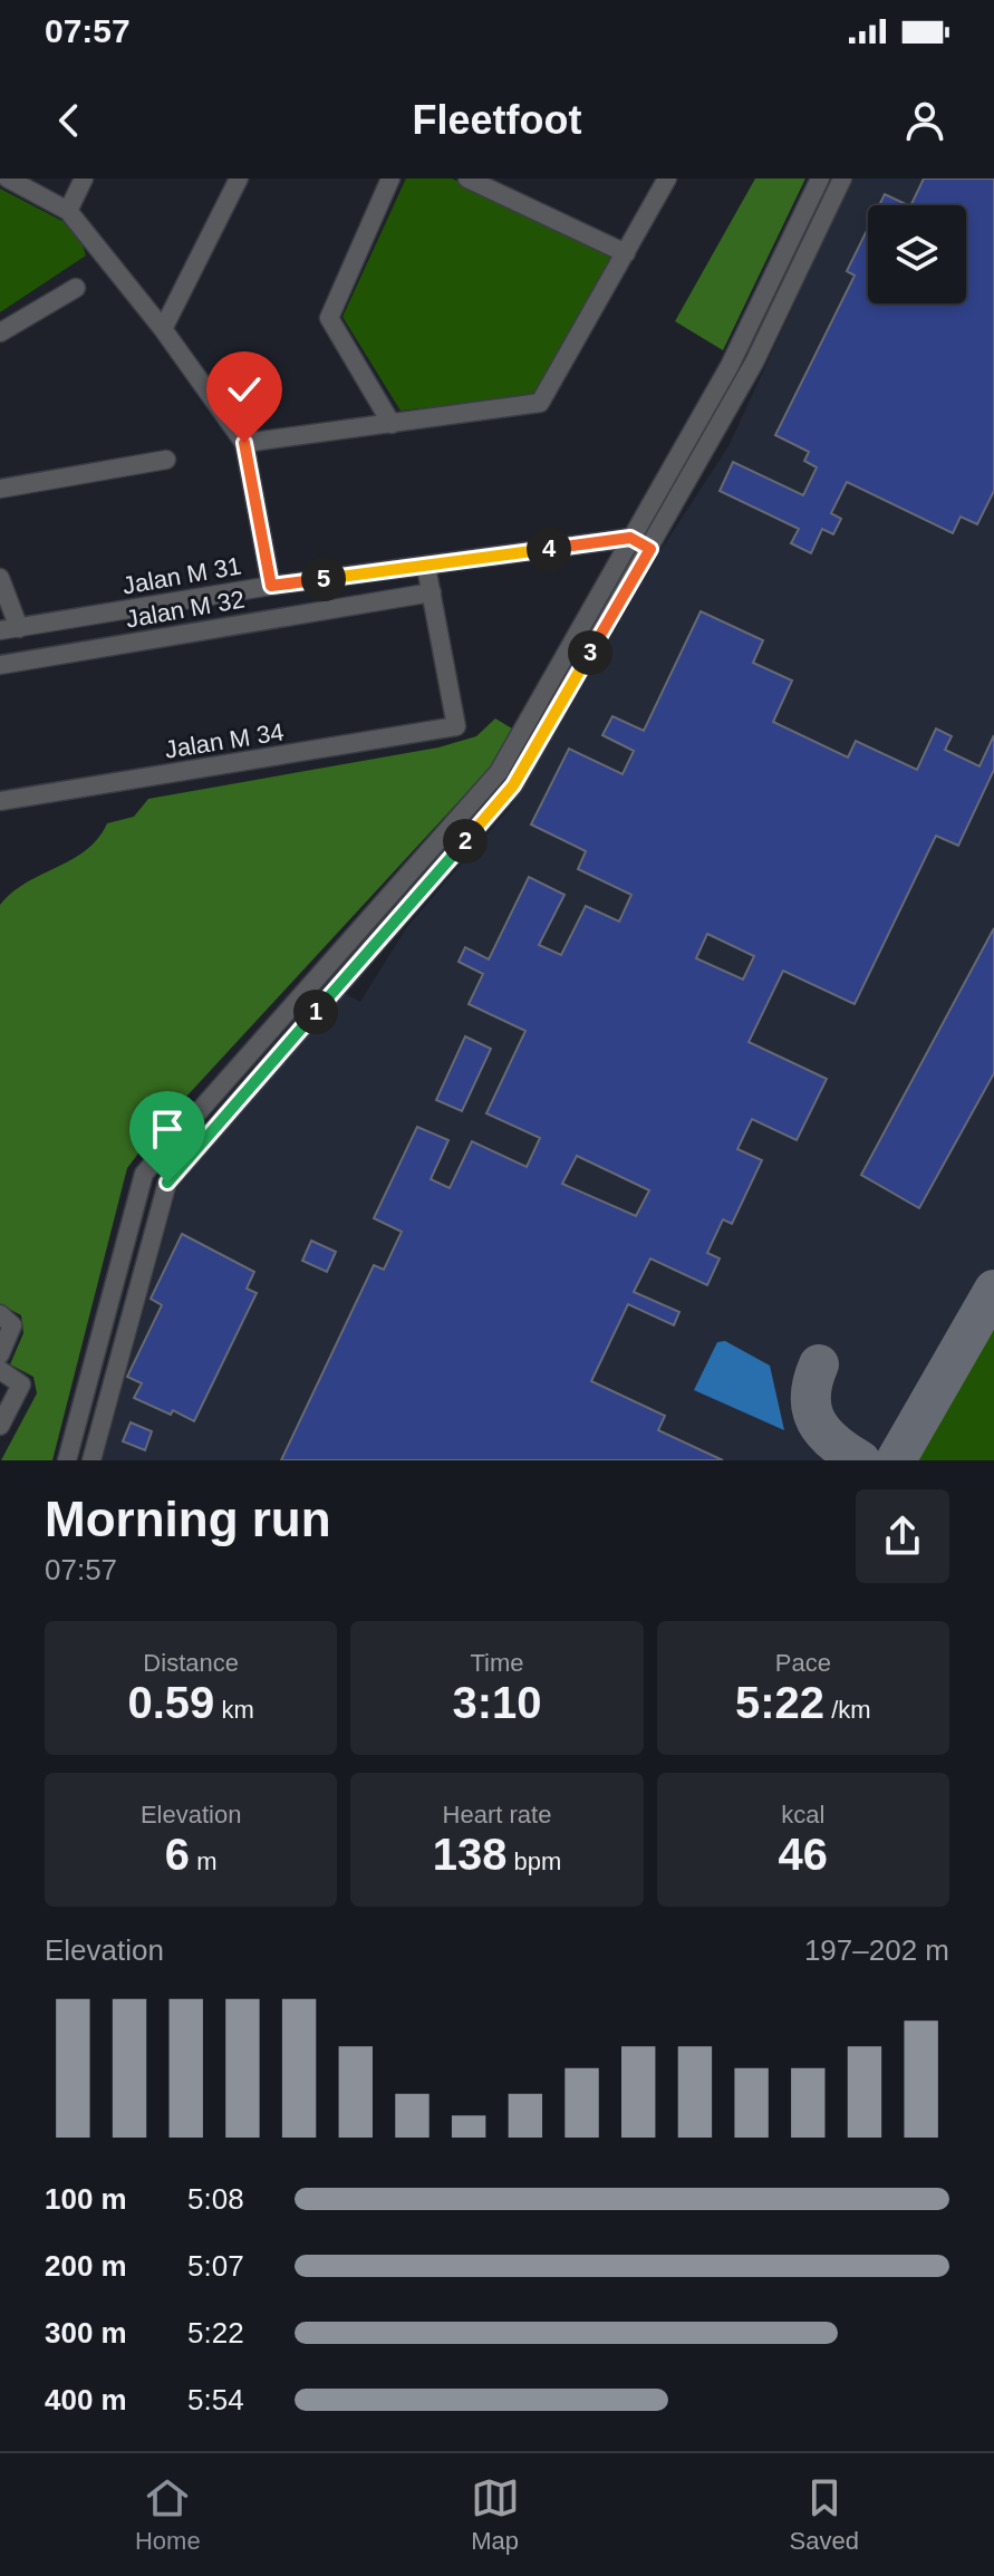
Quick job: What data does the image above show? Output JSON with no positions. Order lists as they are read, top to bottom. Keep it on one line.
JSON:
{"streets":{"street":["Jalan M 31","Jalan M 32","Jalan M 34"]},"crossings":[["Jalan M 32","Jalan M 34"]],"page":{"status":"07:57","header":"Fleetfoot","pins":["4","5","3","2","1"],"heading":["Morning run","07:57"],"stats":[["Distance","0.59 km"],["Time","3:10"],["Pace","5:22 /km"],["Elevation","6 m"],["Heart rate","138 bpm"],["kcal","46"]],"chart":["Elevation","197–202 m"],"list":[{"name":"100 m","note":"5:08"},{"name":"200 m","note":"5:07"},{"name":"300 m","note":"5:22"},{"name":"400 m","note":"5:54"}],"tabs":["Home","Map","Saved"]}}
